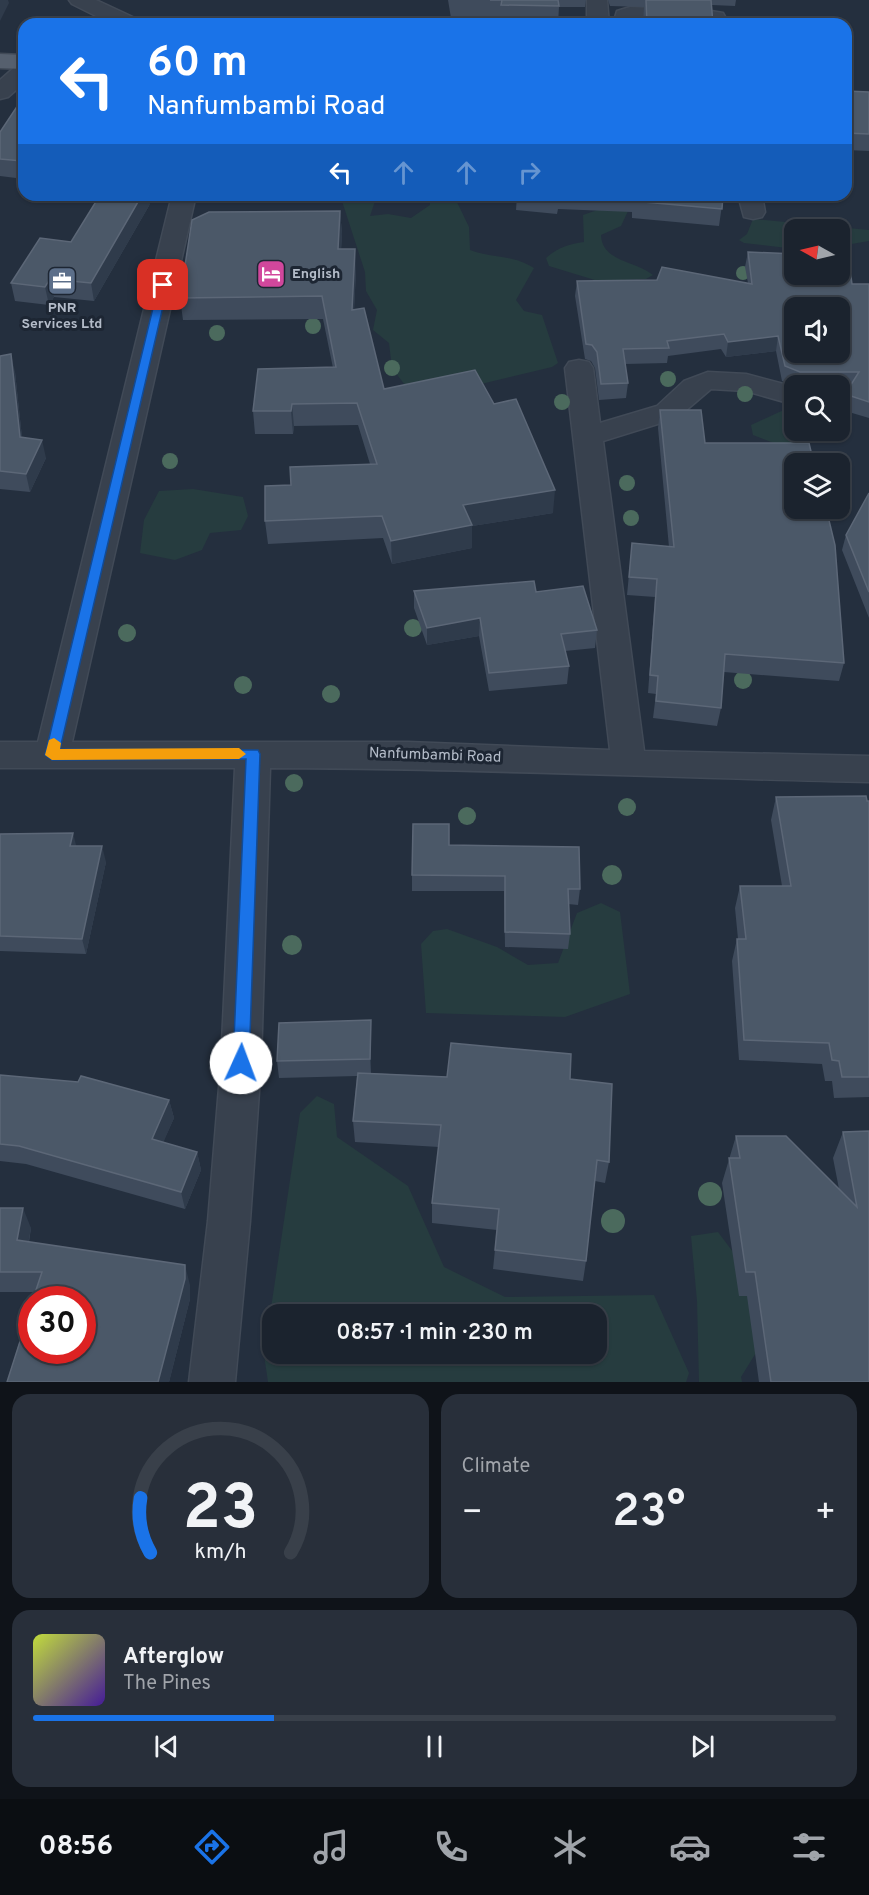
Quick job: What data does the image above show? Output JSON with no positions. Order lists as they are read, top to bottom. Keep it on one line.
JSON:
{"streets":{"street":["Nanfumbambi Road"]},"places":{"hotel":["English"],"office":["PNR Services Ltd"]},"north":"left","page":{"turn":["60 m","Nanfumbambi Road"],"limit":"30","trip":"08:57 · 1 min · 230 m","tile":"Climate","heat":["−","23°","+"],"song":["Afterglow","The Pines"],"tabs":"08:56","gauge":["23","km/h"]}}
